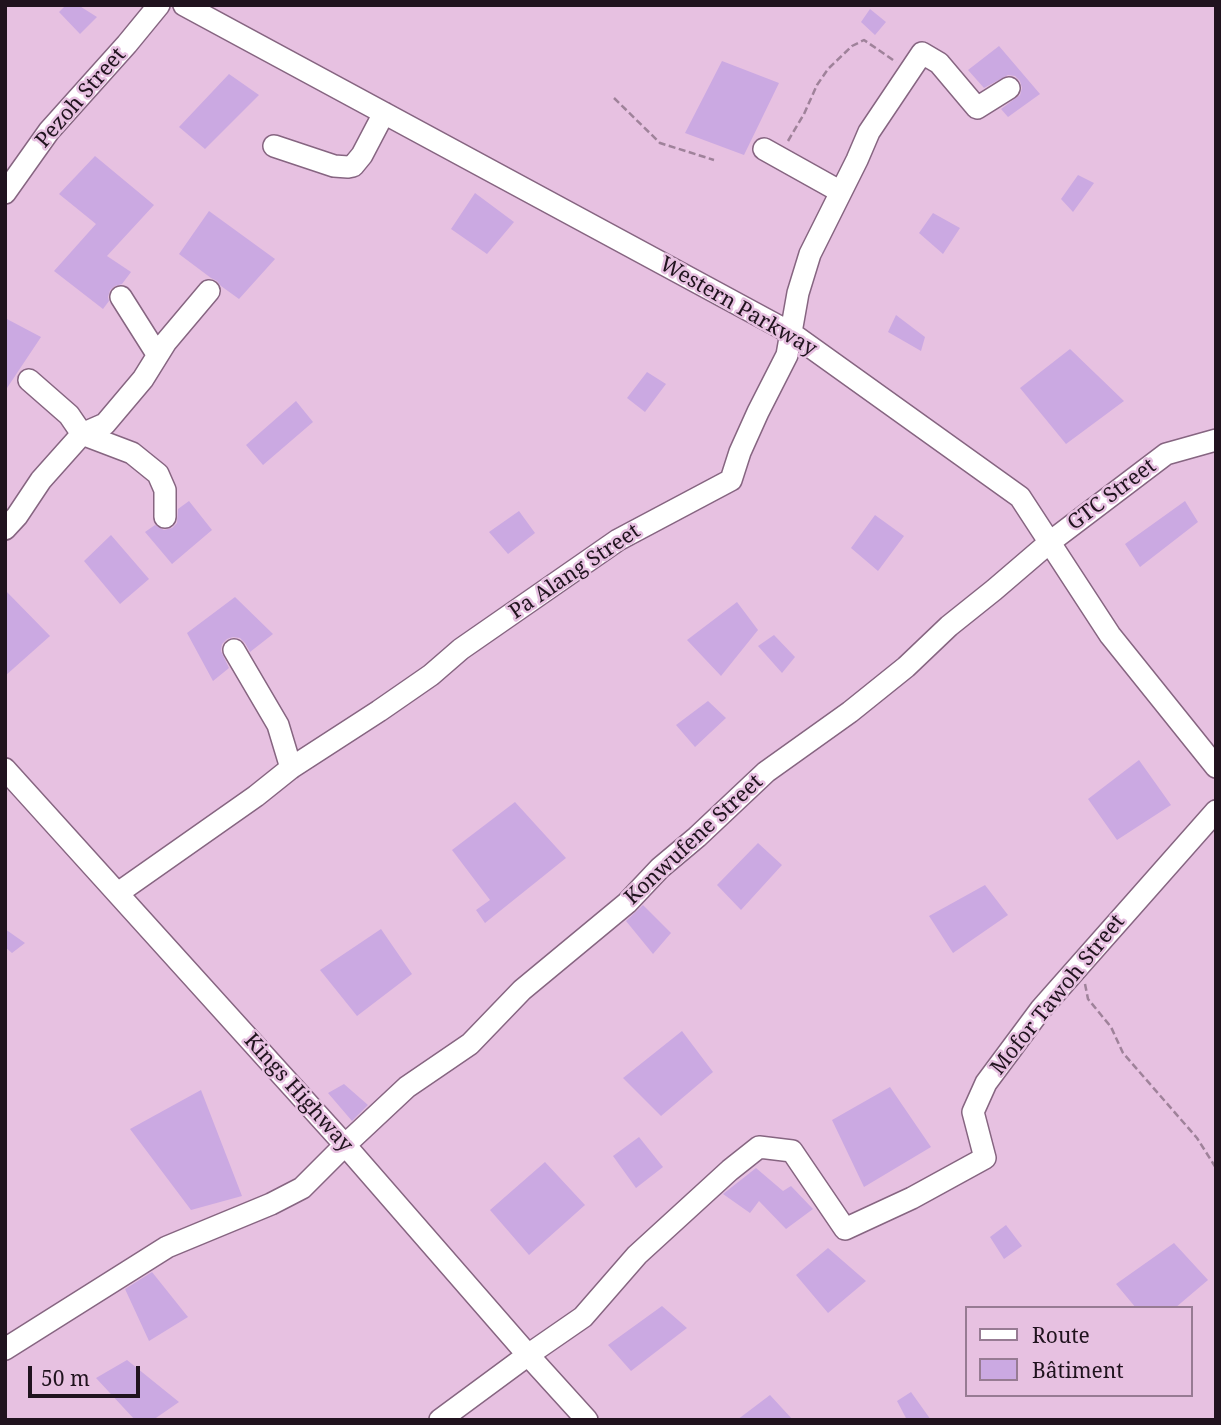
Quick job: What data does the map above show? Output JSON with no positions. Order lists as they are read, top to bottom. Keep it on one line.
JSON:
{"streets":{"street":["Pezoh Street","Western Parkway","GTC Street","Pa Alang Street","Konwufene Street","Mofor Tawoh Street","Kings Highway"]},"crossings":[["Western Parkway","GTC Street"],["Western Parkway","Pa Alang Street"],["Western Parkway","Konwufene Street"],["GTC Street","Konwufene Street"],["Pa Alang Street","Kings Highway"],["Konwufene Street","Kings Highway"],["Mofor Tawoh Street","Kings Highway"]],"legend":["Route","Bâtiment"],"scale_bar":"50 m"}
